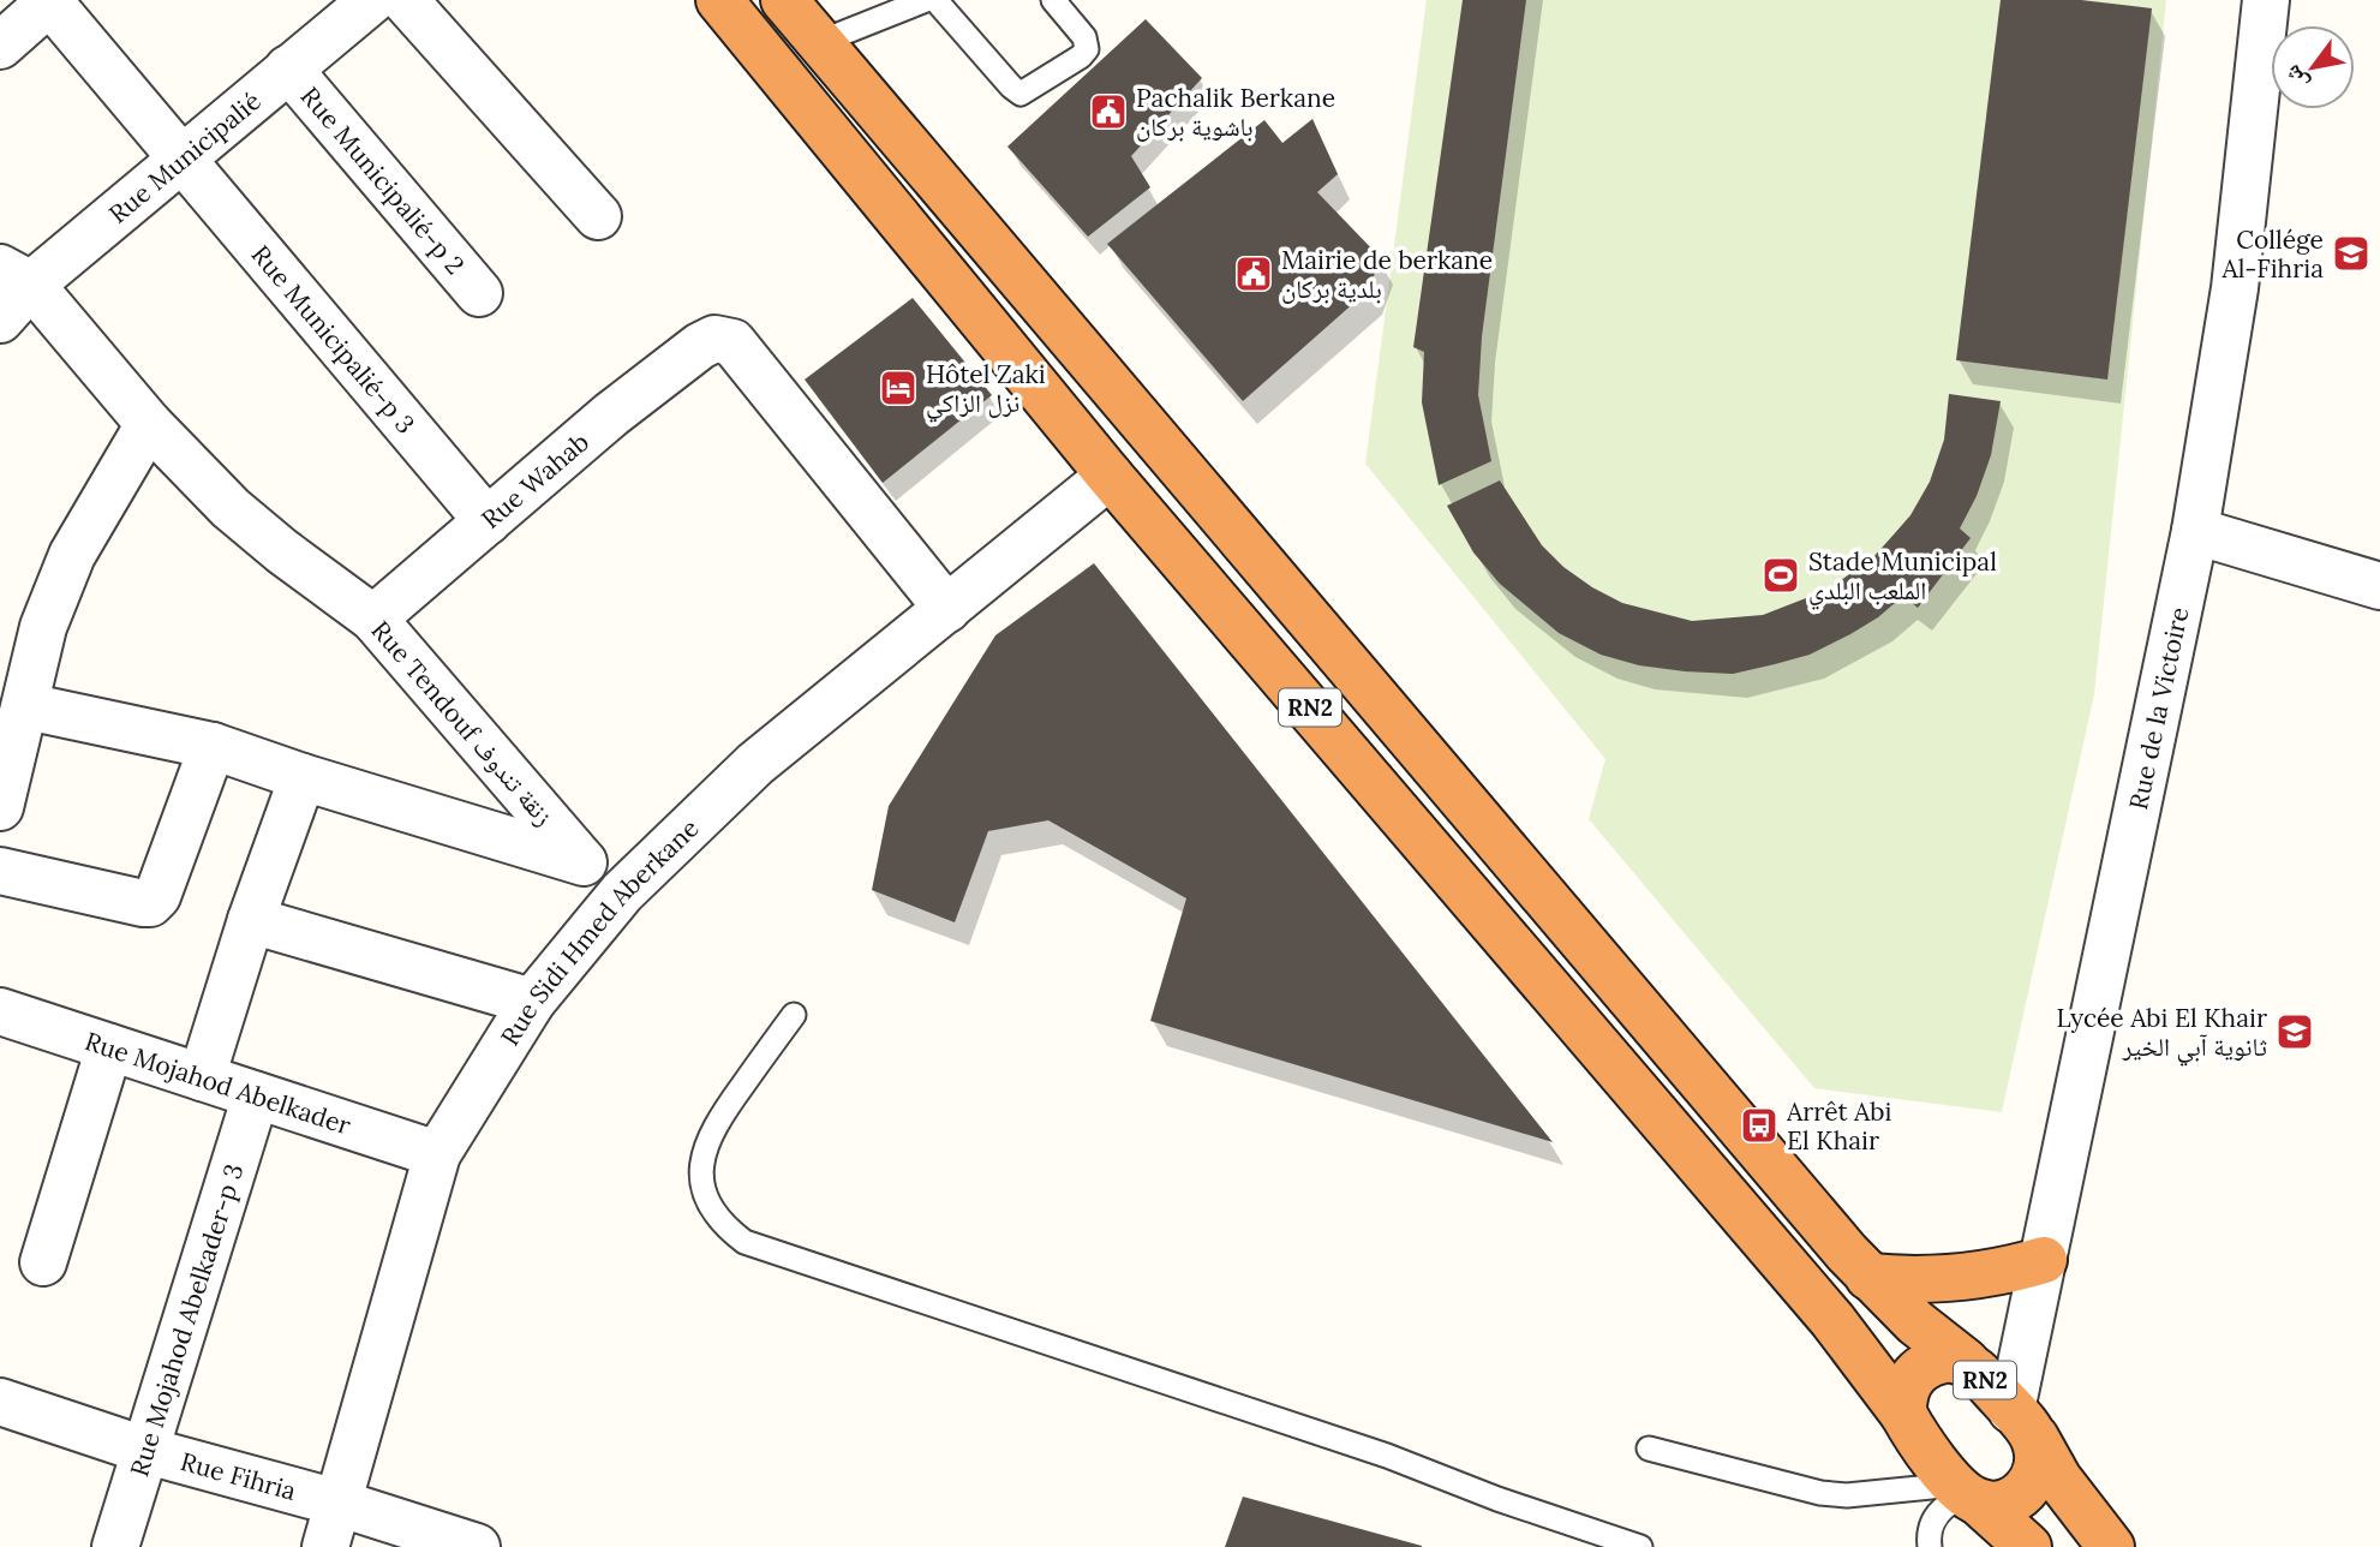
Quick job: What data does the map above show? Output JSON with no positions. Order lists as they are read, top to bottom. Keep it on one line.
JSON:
{"streets":{"highway":["RN2"],"street":["Rue Municipalié","Rue Municipalié-p 2","Rue Municipalié-p 3","Rue Wahab","Rue de la Victoire","Rue Tendouf زنقة تندوف","Rue Sidi Hmed Aberkane","Rue Mojahod Abelkader","Rue Mojahod Abelkader-p 3","Rue Fihria"]},"crossings":[["Rue Municipalié","Rue Municipalié-p 2"],["Rue Municipalié","Rue Municipalié-p 3"],["Rue Municipalié","Rue Tendouf زنقة تندوف"],["Rue Municipalié-p 3","Rue Wahab"],["Rue Wahab","Rue Tendouf زنقة تندوف"],["Rue Wahab","Rue Sidi Hmed Aberkane"],["RN2","Rue de la Victoire"],["RN2","Rue Sidi Hmed Aberkane"],["Rue Sidi Hmed Aberkane","Rue Mojahod Abelkader"],["Rue Sidi Hmed Aberkane","Rue Fihria"],["Rue Mojahod Abelkader","Rue Mojahod Abelkader-p 3"],["Rue Mojahod Abelkader-p 3","Rue Fihria"]],"places":{"public building":["Pachalik Berkane باشوية بركان","Mairie de berkane بلدية بركان"],"school or university":["Collége Al-Fihria","Lycée Abi El Khair ثانوية آبي الخير"],"hotel":["Hôtel Zaki نزل الزاكي"],"sports":["Stade Municipal الملعب البلدي"],"bus stop":["Arrêt Abi El Khair"]},"north":"bottom left"}
